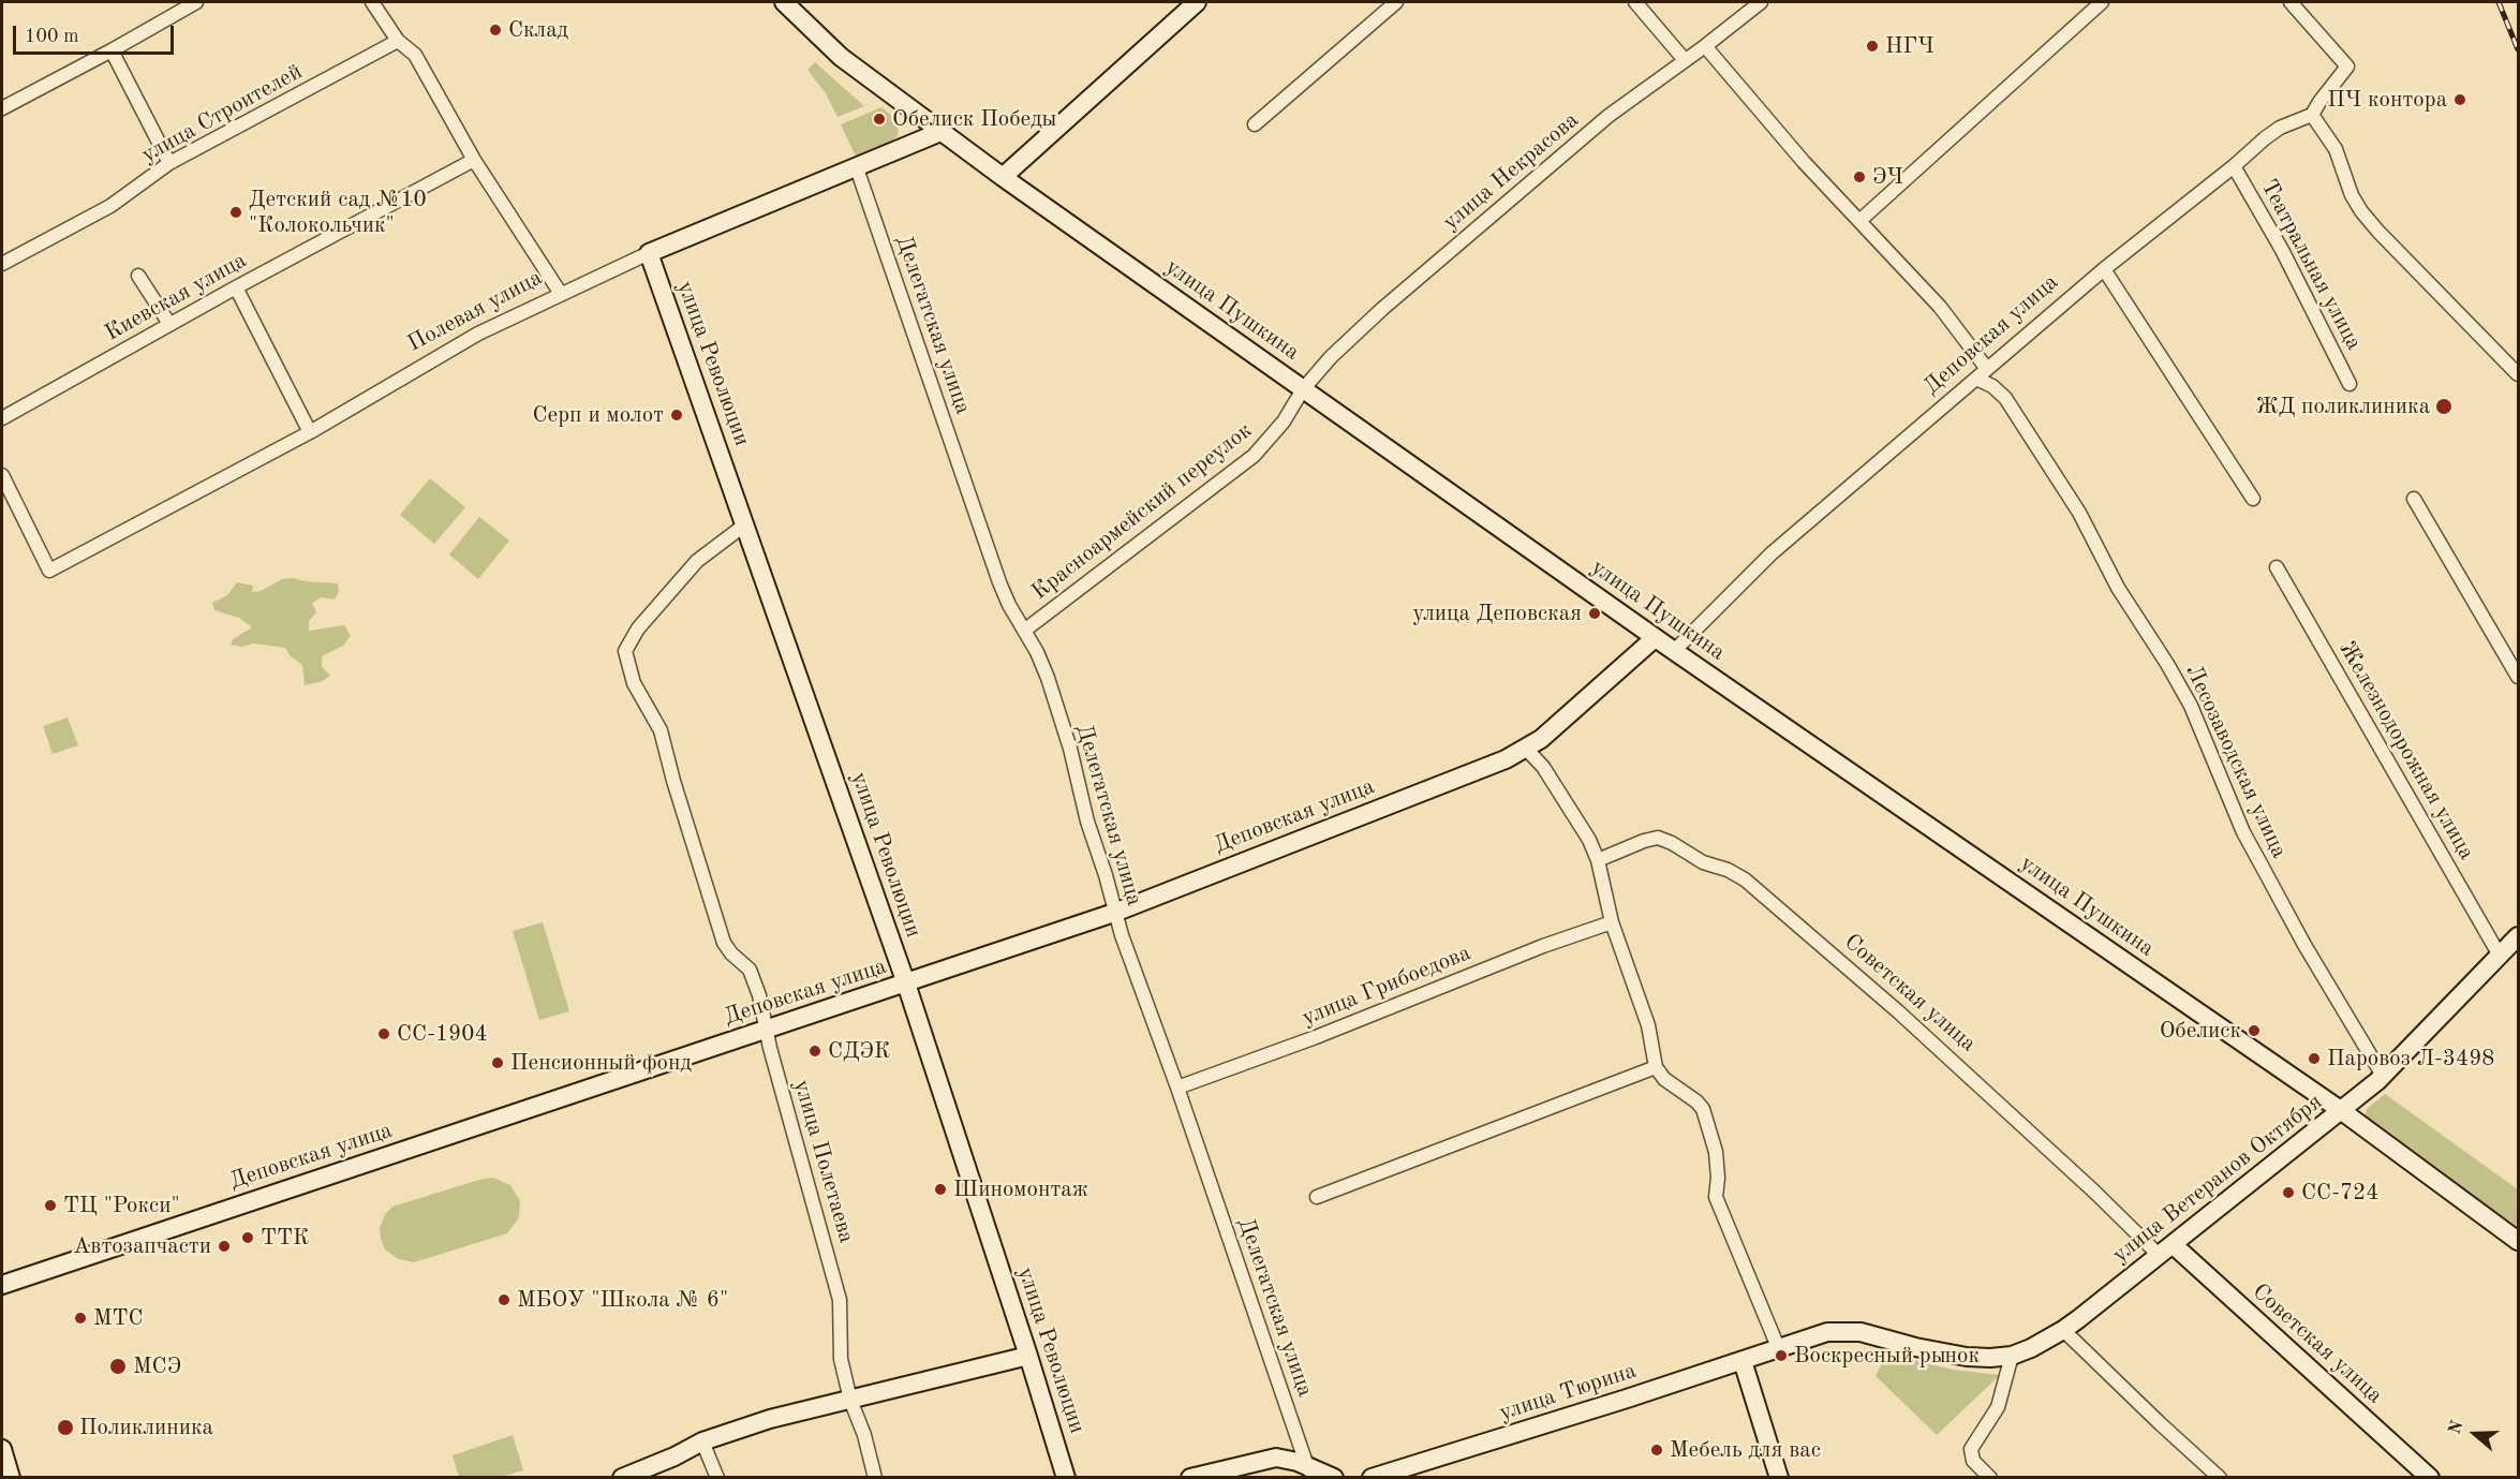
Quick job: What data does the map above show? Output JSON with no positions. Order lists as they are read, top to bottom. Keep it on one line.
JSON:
{"streets":{"street":["улица Строителей","улица Некрасова","Театральная улица","Киевская улица","улица Пушкина","Полевая улица","Делегатская улица","Деповская улица","улица Революции","Красноармейский переулок","Железнодорожная улица","Лесозаводская улица","улица Грибоедова","Советская улица","улица Полетаева","улица Ветеранов Октября","улица Тюрина"]},"crossings":[["улица Некрасова","улица Пушкина"],["улица Некрасова","Красноармейский переулок"],["улица Некрасова","Лесозаводская улица"],["Театральная улица","Деповская улица"],["улица Пушкина","Полевая улица"],["улица Пушкина","Деповская улица"],["улица Пушкина","Красноармейский переулок"],["улица Пушкина","улица Ветеранов Октября"],["Полевая улица","Делегатская улица"],["Полевая улица","улица Революции"],["Делегатская улица","Деповская улица"],["Делегатская улица","Красноармейский переулок"],["Делегатская улица","улица Грибоедова"],["Деповская улица","улица Революции"],["Деповская улица","Лесозаводская улица"],["Деповская улица","улица Полетаева"],["улица Революции","улица Полетаева"],["Железнодорожная улица","улица Ветеранов Октября"],["Лесозаводская улица","улица Ветеранов Октября"],["Советская улица","улица Ветеранов Октября"],["улица Ветеранов Октября","улица Тюрина"]],"places":["Склад","НГЧ","ПЧ контора","Обелиск Победы","ЭЧ","Детский сад №10 \"Колокольчик\"","ЖД поликлиника","Серп и молот","улица Деповская","Обелиск","СС-1904","СДЭК","Паровоз Л-3498","Пенсионный фонд","Шиномонтаж","СС-724","ТЦ \"Рокси\"","ТТК","Автозапчасти","МБОУ \"Школа № 6\"","МТС","Воскресный рынок","МСЭ","Поликлиника","Мебель для вас"],"scale_bar":"100 m","north":"left"}
